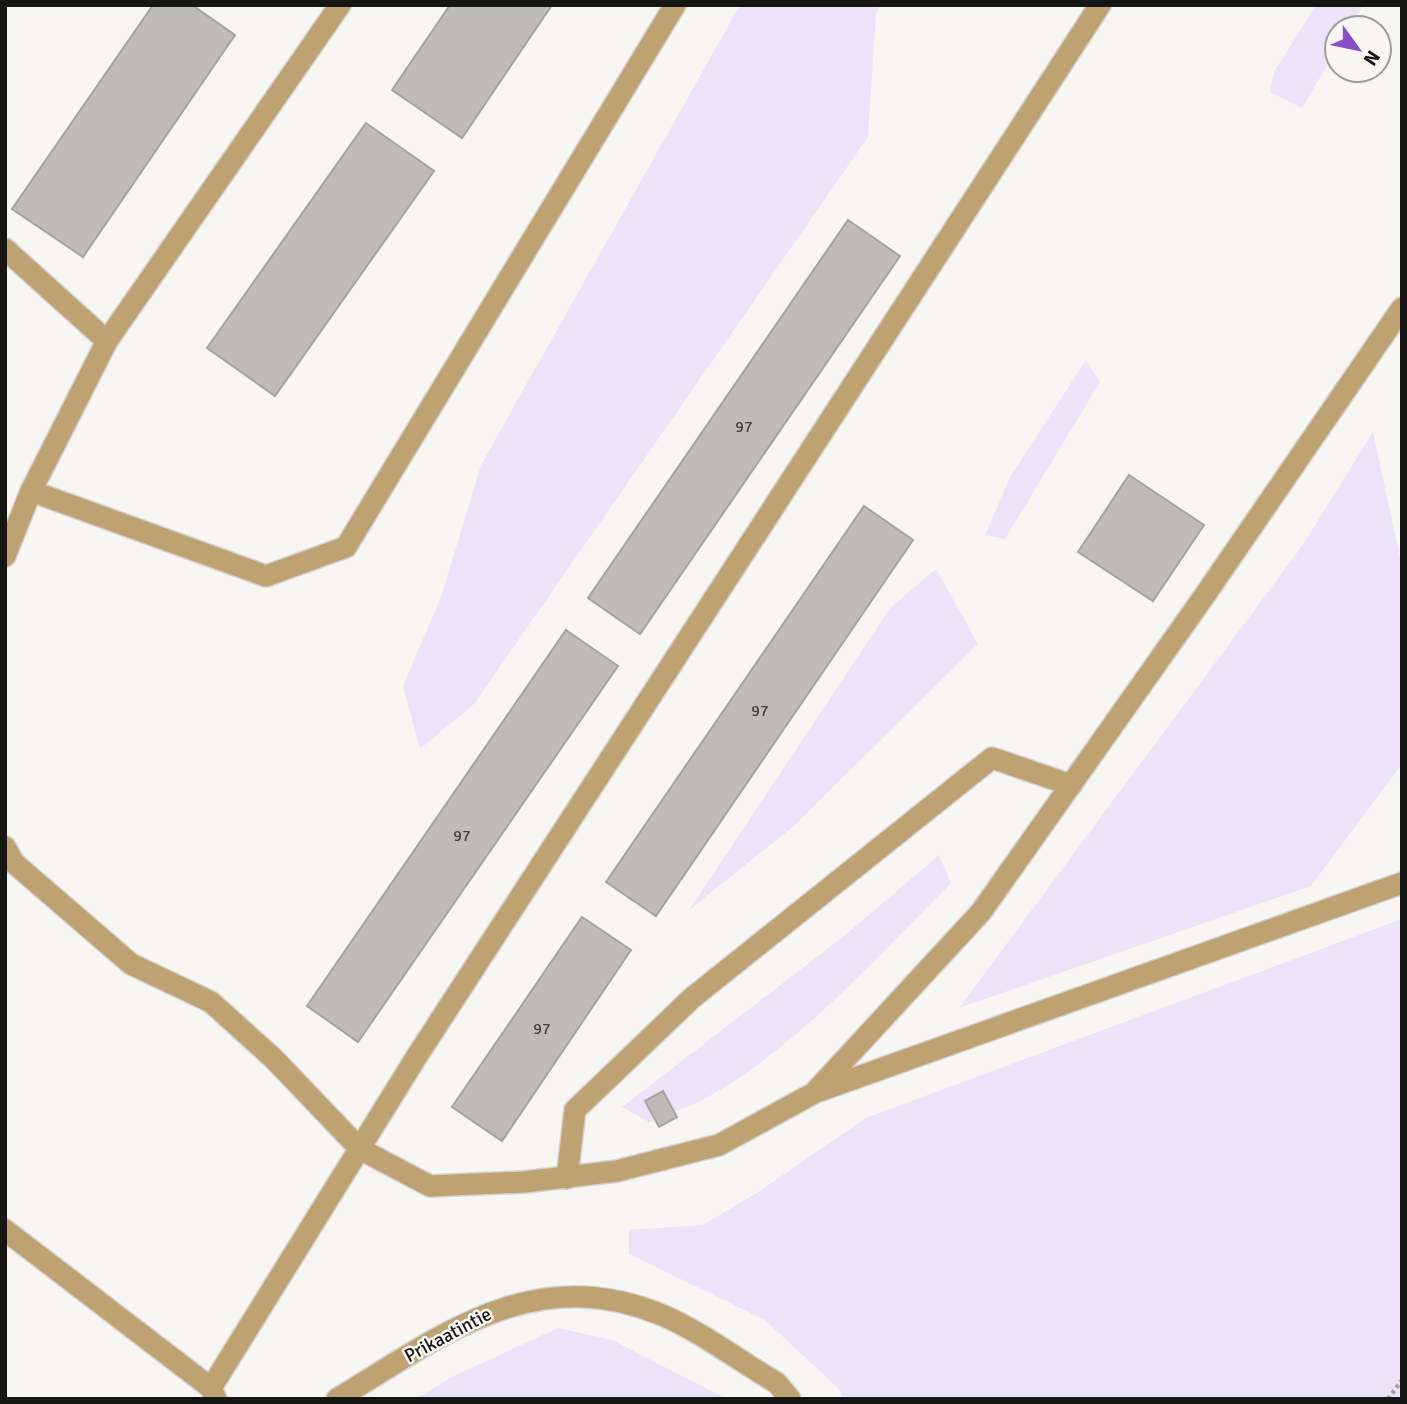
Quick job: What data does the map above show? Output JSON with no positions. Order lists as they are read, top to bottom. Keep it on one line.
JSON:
{"streets":{"street":["Prikaatintie"]},"house_numbers":["97","97","97","97"],"north":"bottom right"}
